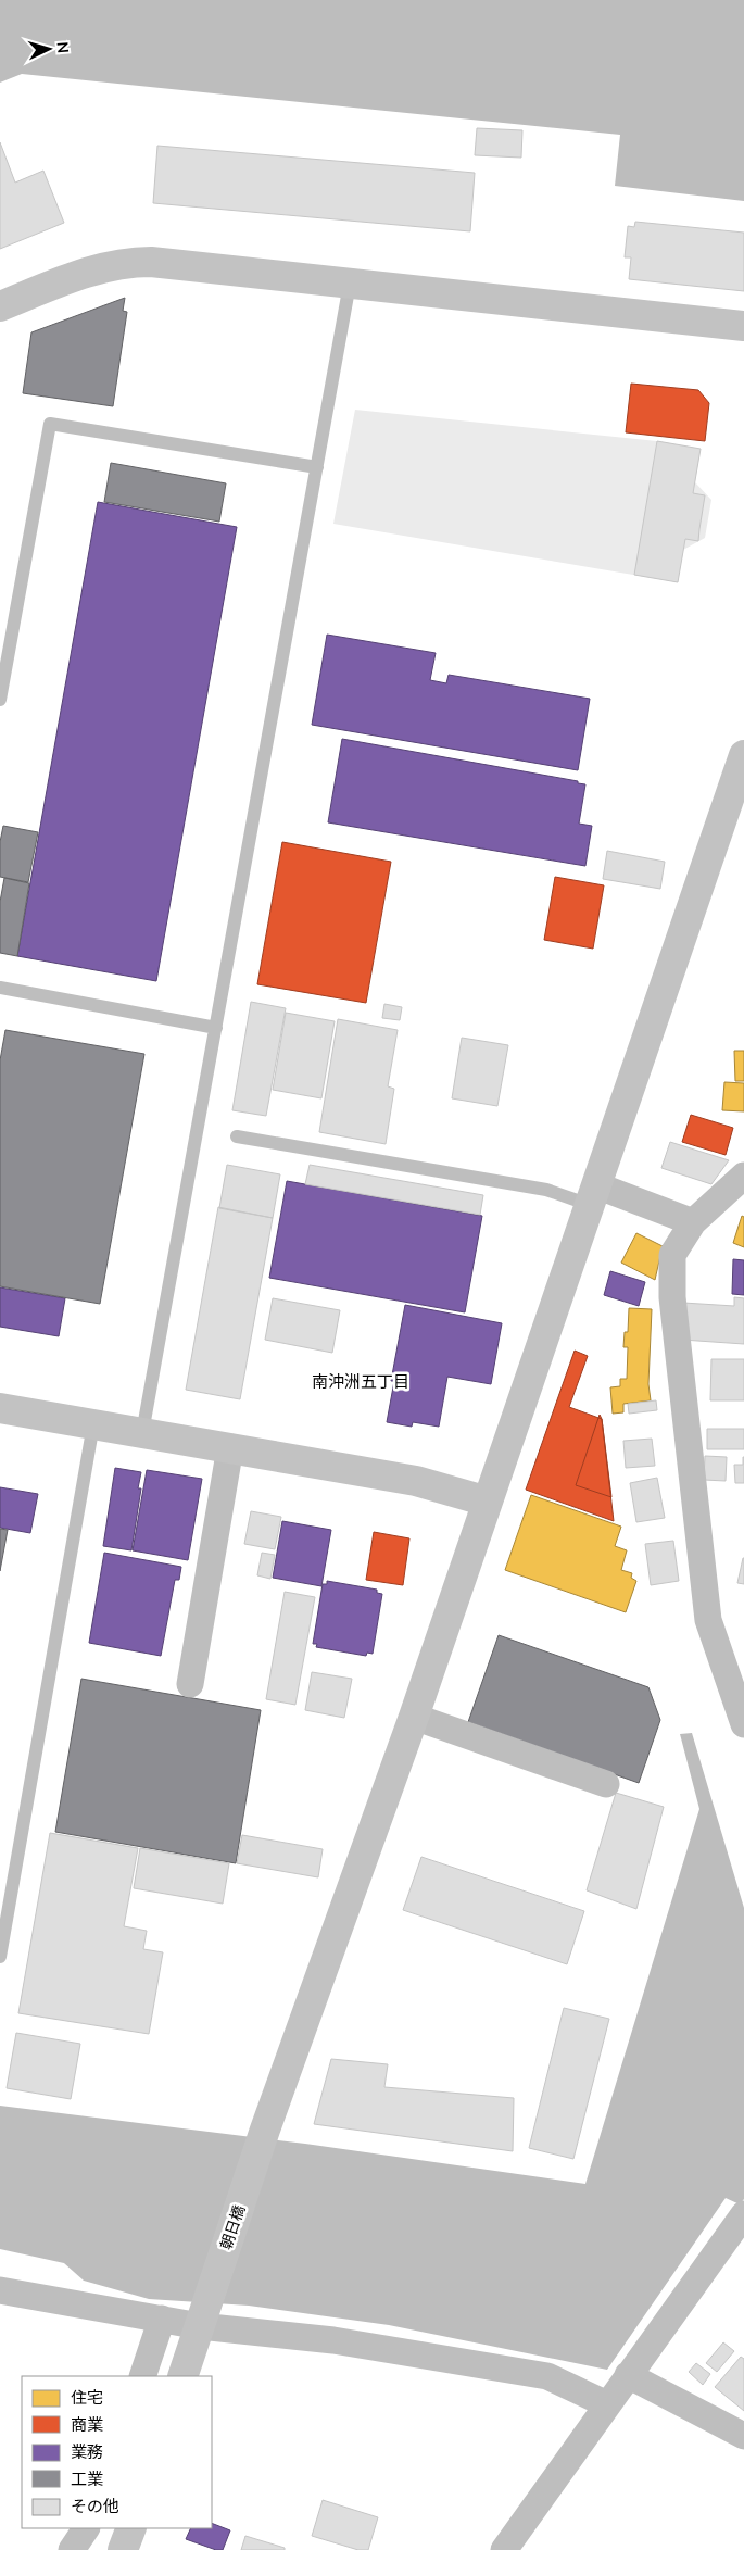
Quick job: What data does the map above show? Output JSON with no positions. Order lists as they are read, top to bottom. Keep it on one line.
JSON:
{"streets":{"street":["朝日橋"]},"districts":["南沖洲五丁目"],"legend":["住宅","商業","業務","工業","その他"],"north":"right"}
